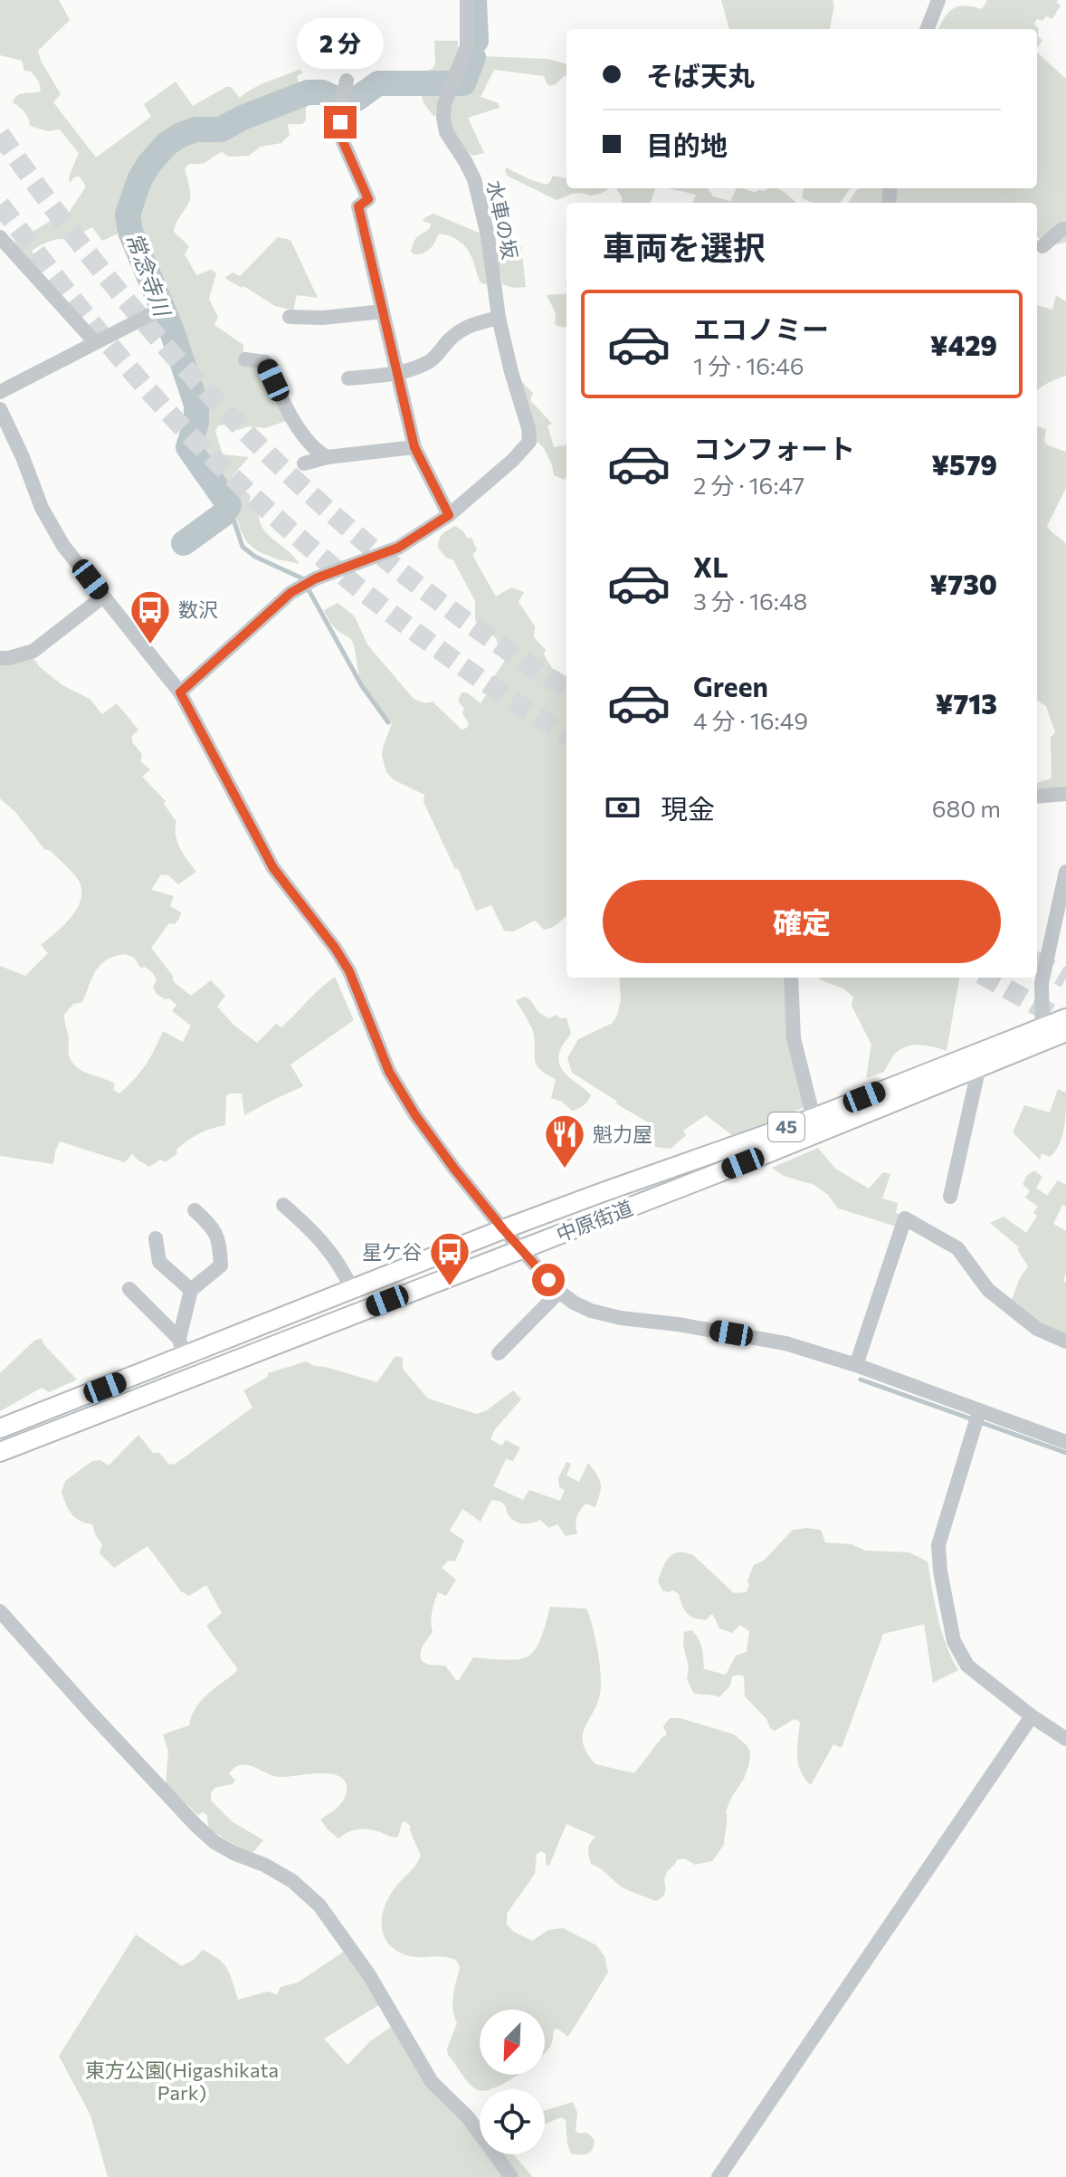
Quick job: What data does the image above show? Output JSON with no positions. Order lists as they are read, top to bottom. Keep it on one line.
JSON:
{"streets":{"main road":["45","中原街道"],"street":["水車の坂"]},"water":["常念寺川"],"parks":["東方公園(Higashikata Park)"],"places":{"bus stop":["数沢","星ケ谷"],"restaurant":["魁力屋"]},"north":"bottom left","page":{"bubble":"2 分","banner":["そば天丸","目的地"],"heading":"車両を選択","list":[{"name":"エコノミー","note":"1 分 · 16:46","value":"¥429"},{"name":"コンフォート","note":"2 分 · 16:47","value":"¥579"},{"name":"XL","note":"3 分 · 16:48","value":"¥730"},{"name":"Green","note":"4 分 · 16:49","value":"¥713"}],"pay":["現金","680 m"],"buttons":"確定"}}
